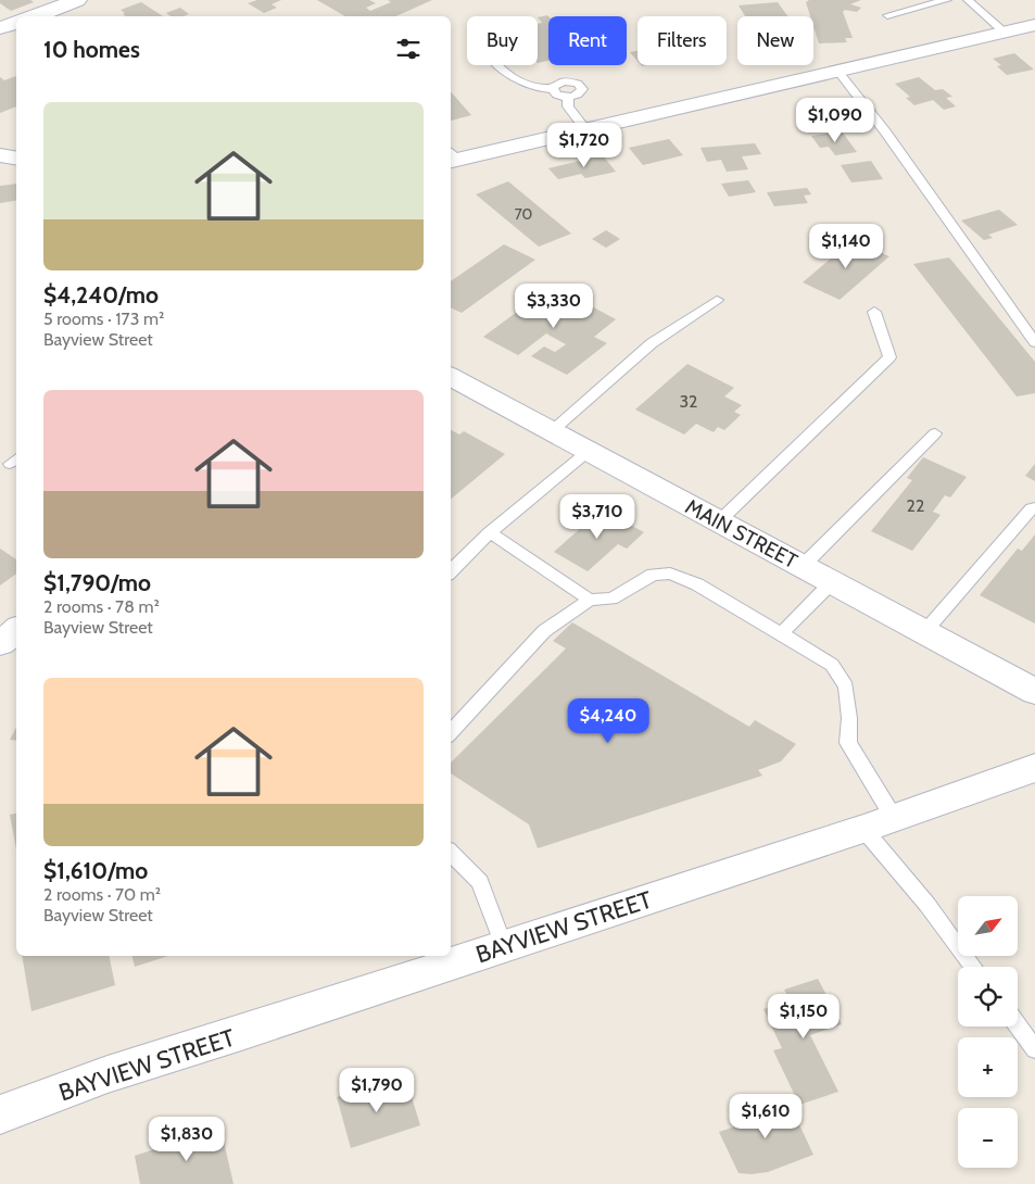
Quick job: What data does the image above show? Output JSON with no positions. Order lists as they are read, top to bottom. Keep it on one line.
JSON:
{"streets":{"street":["MAIN STREET","BAYVIEW STREET"]},"house_numbers":["70","32","22"],"north":"top right","page":{"chip":["Buy","Rent","Filters","New"],"heading":"10 homes","list":[{"name":"$4,240/mo","note":"5 rooms · 173 m² · Bayview Street"},{"name":"$1,790/mo","note":"2 rooms · 78 m² · Bayview Street"},{"name":"$1,610/mo","note":"2 rooms · 70 m² · Bayview Street"}],"price":["$1,090","$1,720","$1,140","$3,330","$3,710","$4,240","$1,150","$1,790","$1,610","$1,830"],"map_buttons":["+","−"]}}
